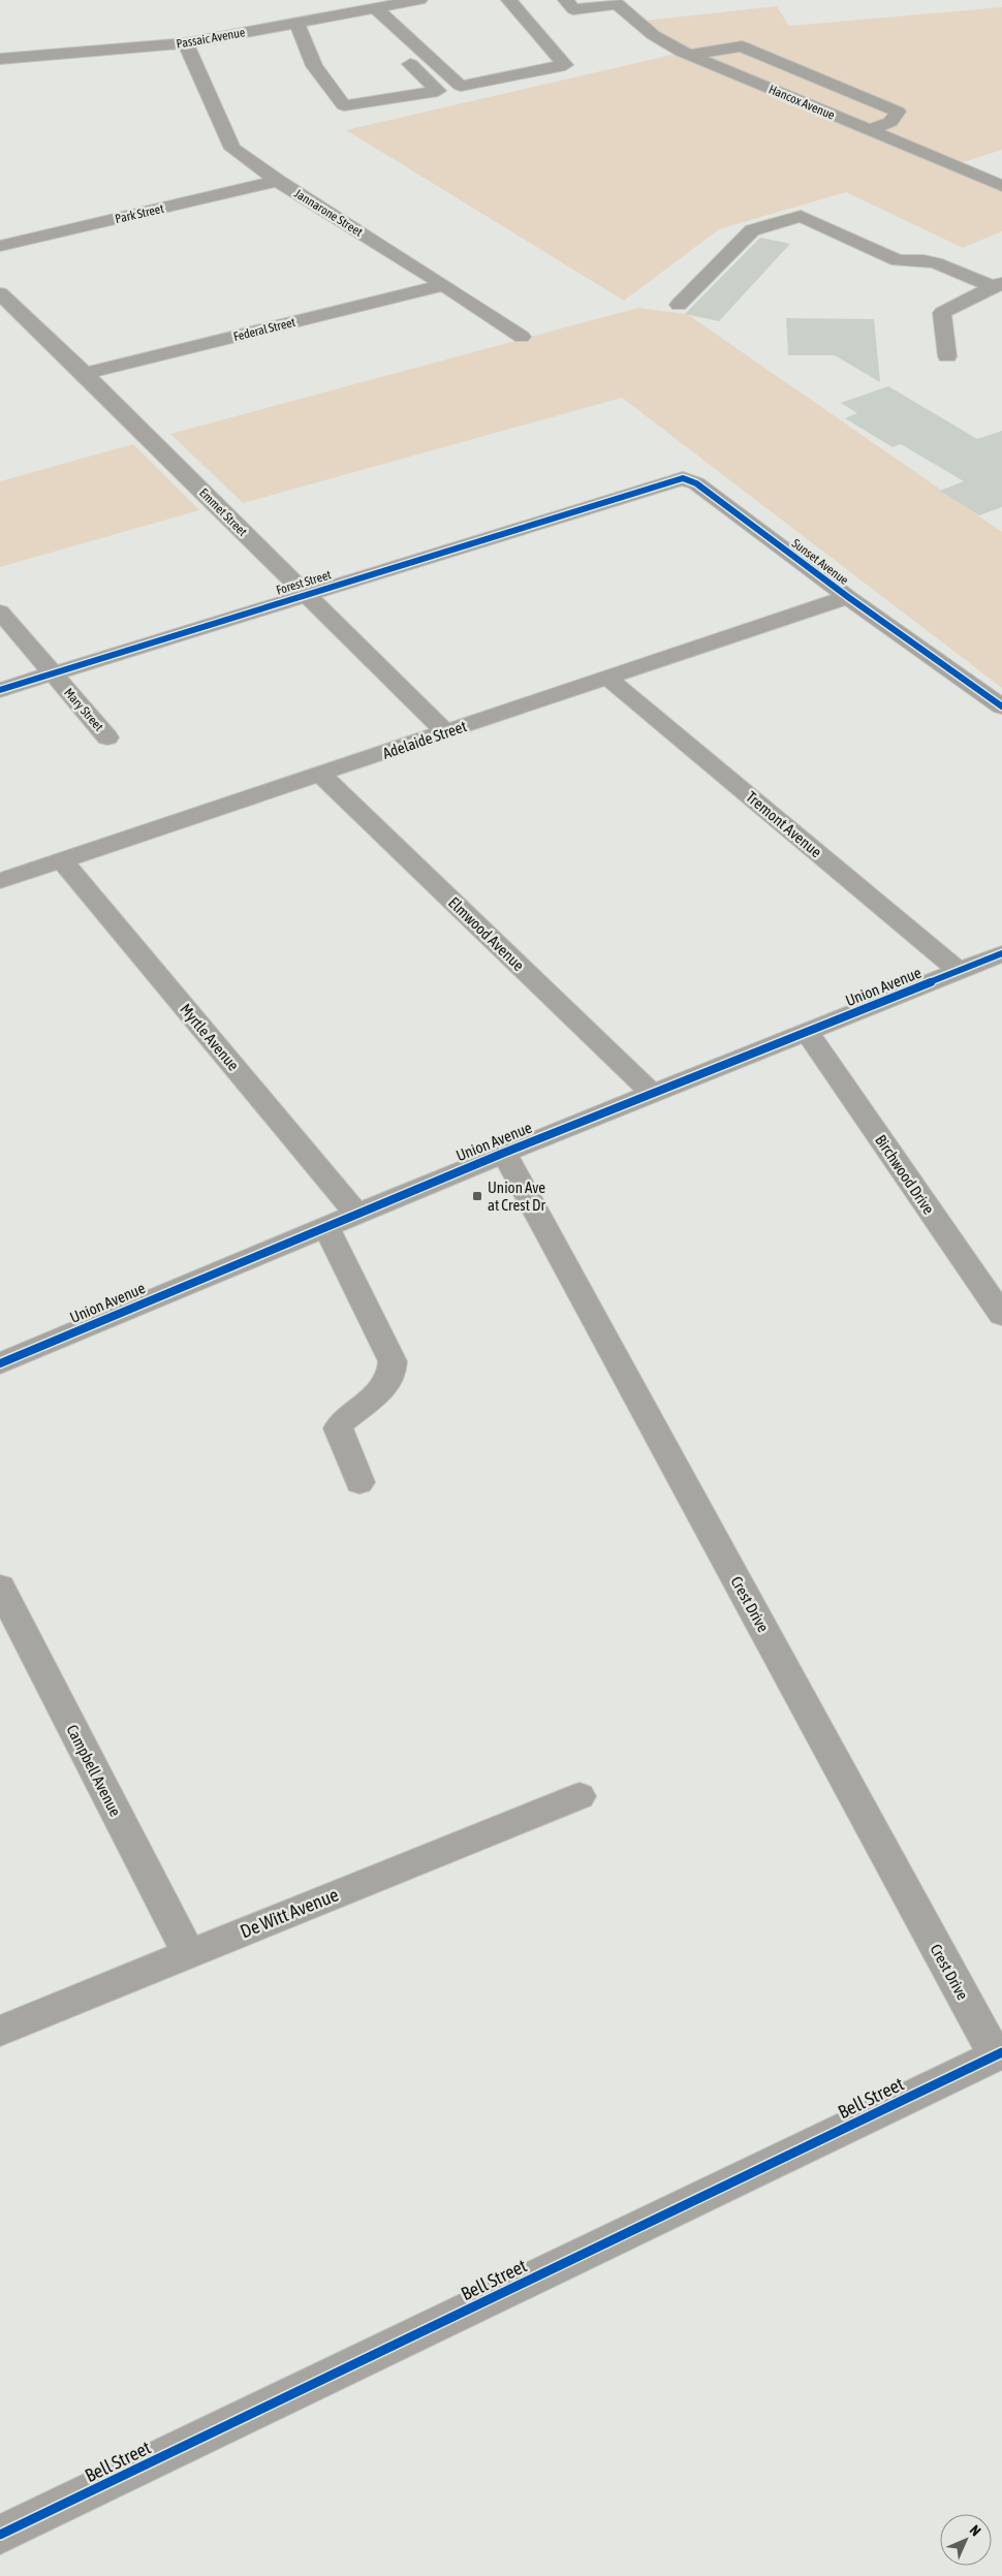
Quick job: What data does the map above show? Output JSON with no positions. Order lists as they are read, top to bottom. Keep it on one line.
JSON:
{"streets":{"street":["Passaic Avenue","Hancox Avenue","Jannarone Street","Park Street","Federal Street","Emmet Street","Sunset Avenue","Forest Street","Mary Street","Adelaide Street","Tremont Avenue","Elmwood Avenue","Union Avenue","Myrtle Avenue","Birchwood Drive","Crest Drive","Campbell Avenue","De Witt Avenue","Bell Street"]},"crossings":[["Passaic Avenue","Jannarone Street"],["Jannarone Street","Park Street"],["Jannarone Street","Federal Street"],["Federal Street","Emmet Street"],["Emmet Street","Forest Street"],["Emmet Street","Adelaide Street"],["Sunset Avenue","Forest Street"],["Sunset Avenue","Adelaide Street"],["Forest Street","Mary Street"],["Adelaide Street","Tremont Avenue"],["Adelaide Street","Elmwood Avenue"],["Adelaide Street","Myrtle Avenue"],["Tremont Avenue","Union Avenue"],["Elmwood Avenue","Union Avenue"],["Union Avenue","Myrtle Avenue"],["Union Avenue","Birchwood Drive"],["Union Avenue","Crest Drive"],["Crest Drive","Bell Street"],["Campbell Avenue","De Witt Avenue"]],"places":{"transit":["Union Ave at Crest Dr"]},"north":"top right"}
